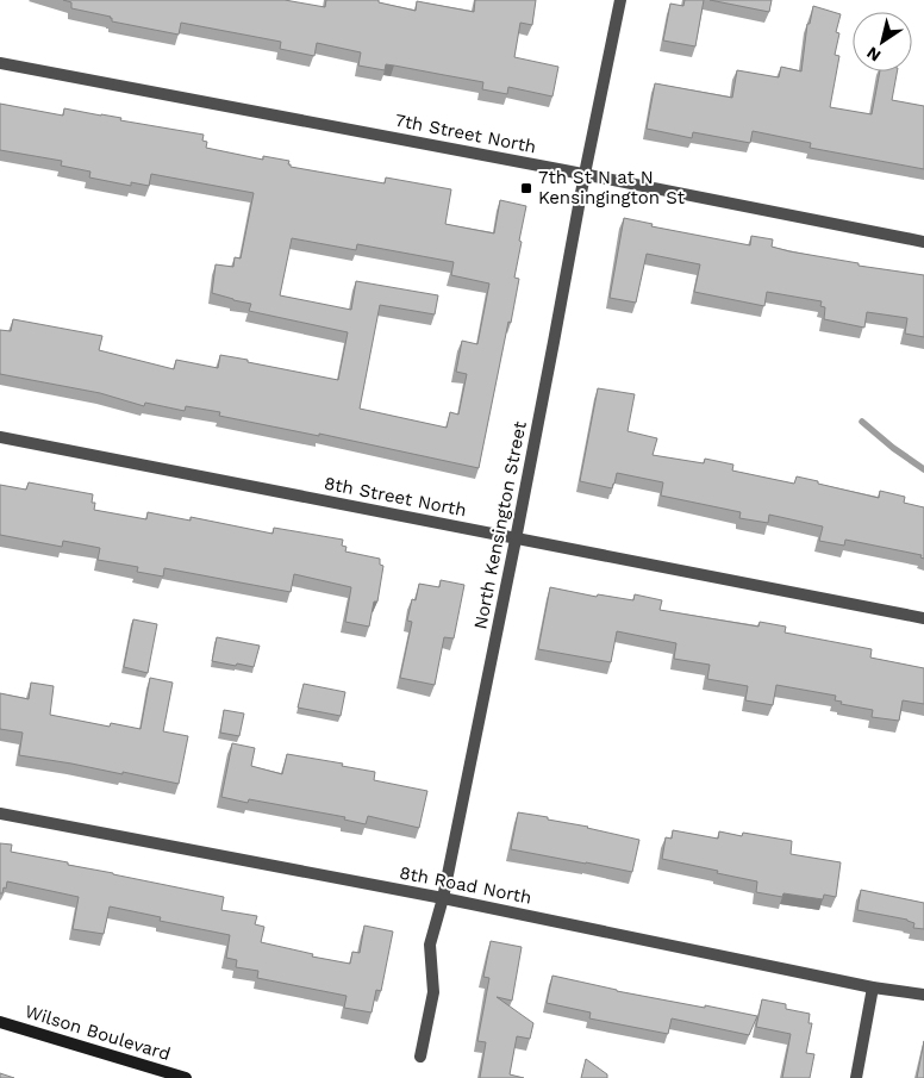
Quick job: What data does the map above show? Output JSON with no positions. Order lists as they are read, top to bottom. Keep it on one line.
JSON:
{"streets":{"main road":["Wilson Boulevard"],"street":["7th Street North","8th Street North","North Kensington Street","8th Road North"]},"crossings":[["7th Street North","North Kensington Street"],["8th Street North","North Kensington Street"],["North Kensington Street","8th Road North"]],"places":{"transit":["7th St N at N Kensingington St"]},"north":"bottom left"}
